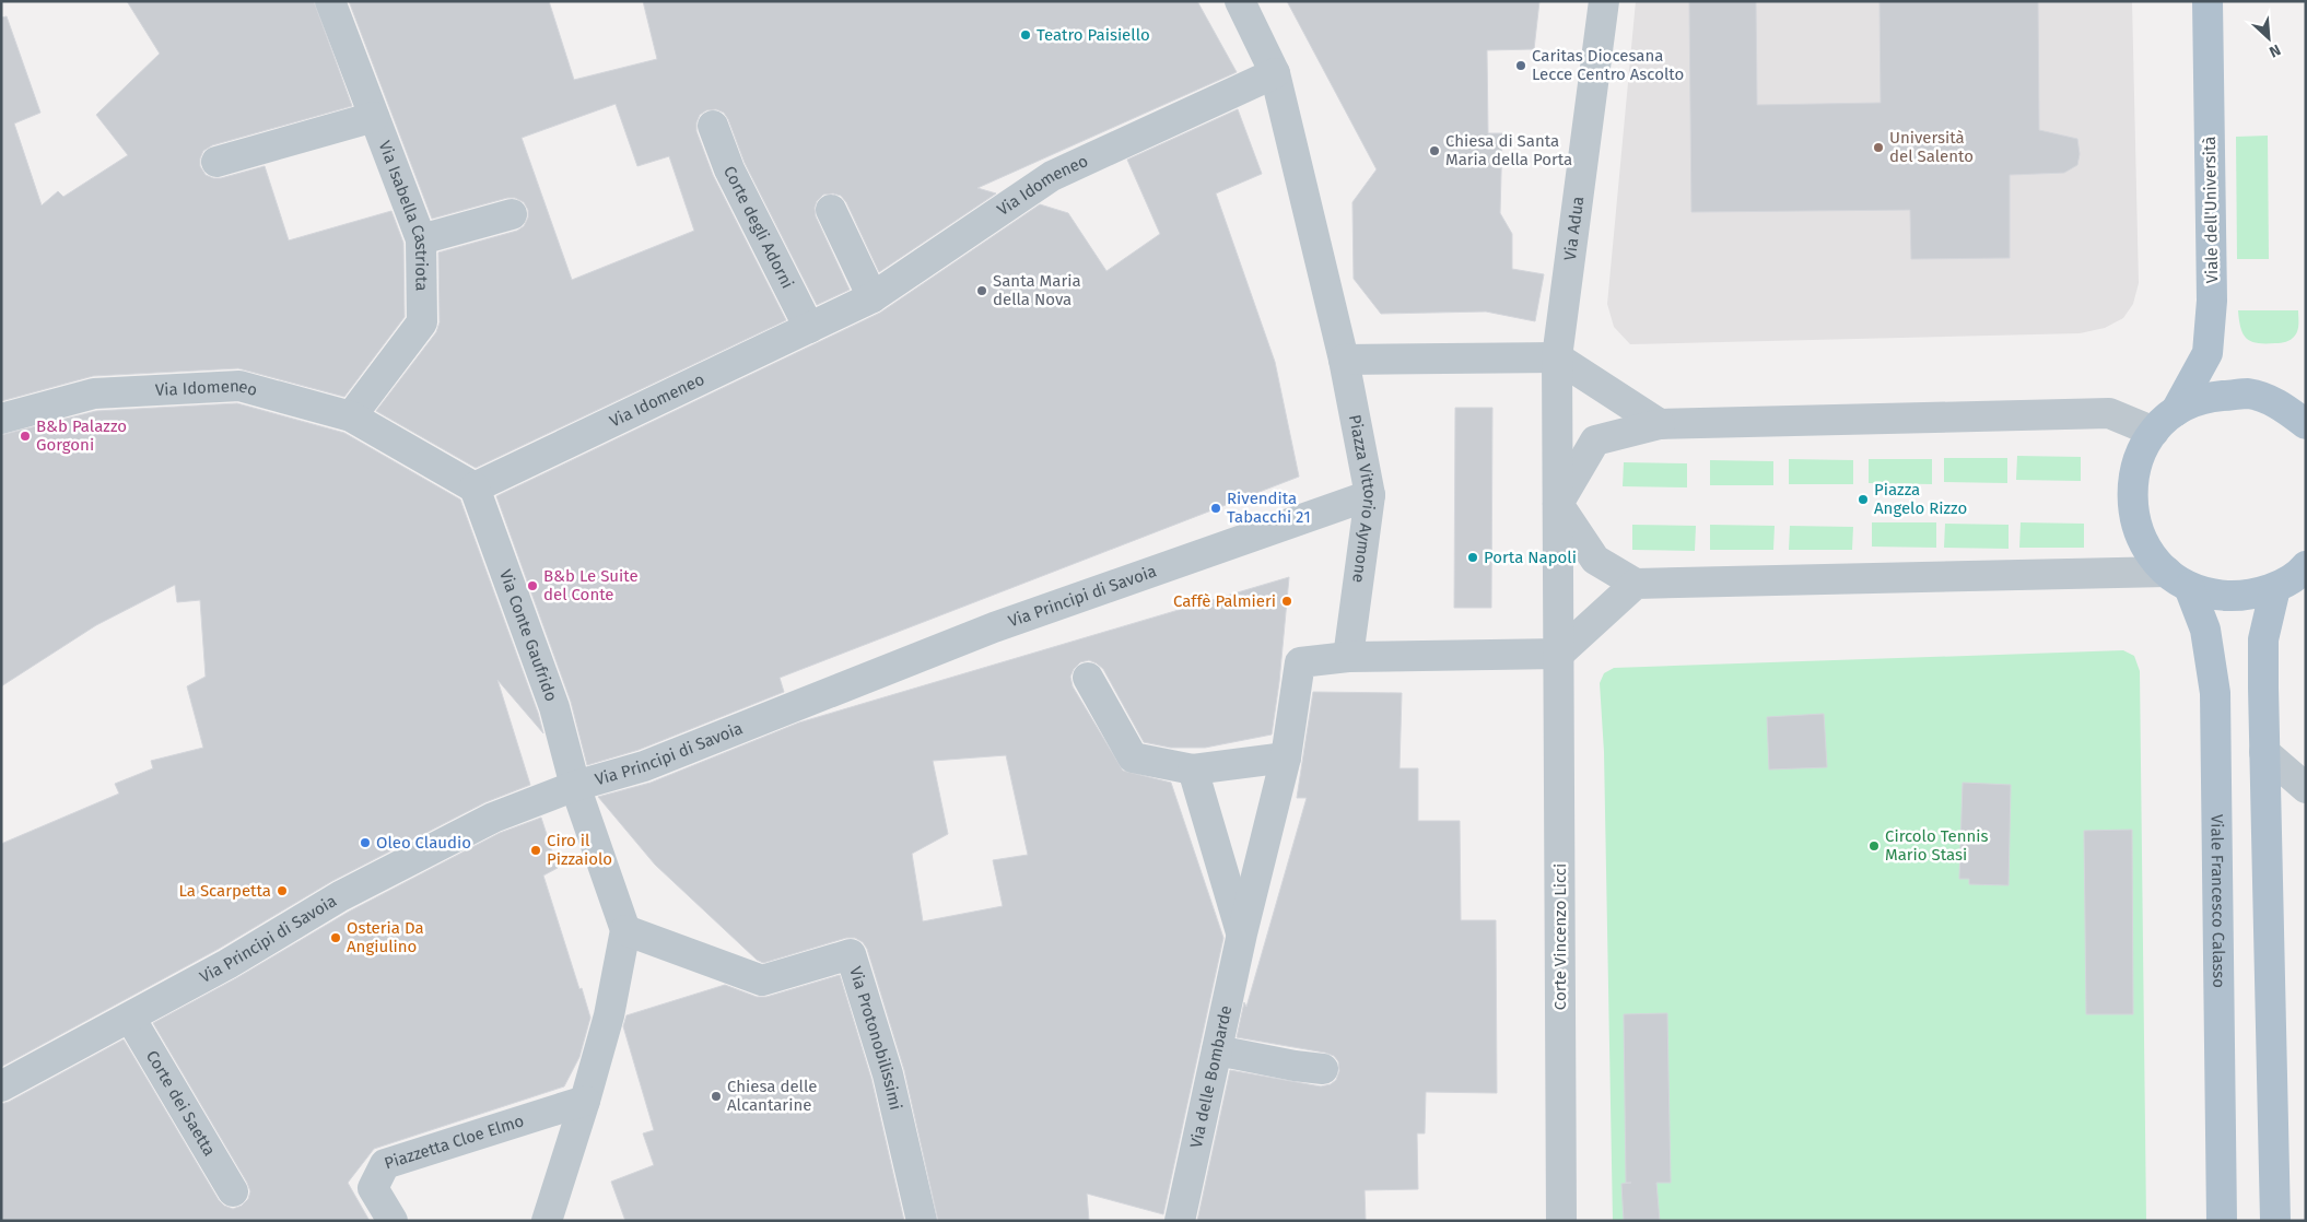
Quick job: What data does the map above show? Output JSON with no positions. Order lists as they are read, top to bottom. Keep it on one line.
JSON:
{"streets":{"main road":["Viale dell'Università","Viale Francesco Calasso"],"street":["Via Idomeneo","Via Isabella Castriota","Corte degli Adorni","Via Adua","Piazza Vittorio Aymone","Via Principi di Savoia","Via Conte Gaufrido","Corte Vincenzo Licci","Via Protonobilissimi","Via delle Bombarde","Corte dei Saetta","Piazzetta Cloe Elmo"]},"crossings":[["Via Idomeneo","Via Isabella Castriota"],["Via Idomeneo","Corte degli Adorni"],["Via Idomeneo","Piazza Vittorio Aymone"],["Via Idomeneo","Via Conte Gaufrido"],["Piazza Vittorio Aymone","Via Principi di Savoia"],["Piazza Vittorio Aymone","Via delle Bombarde"],["Via Principi di Savoia","Via Conte Gaufrido"],["Via Principi di Savoia","Corte dei Saetta"],["Via Conte Gaufrido","Via Protonobilissimi"]],"places":["Teatro Paisiello","Caritas Diocesana Lecce Centro Ascolto","Università del Salento","Chiesa di Santa Maria della Porta","Santa Maria della Nova","B&b Palazzo Gorgoni","Piazza Angelo Rizzo","Rivendita Tabacchi 21","Porta Napoli","B&b Le Suite del Conte","Caffè Palmieri","Oleo Claudio","Circolo Tennis Mario Stasi","Ciro il Pizzaiolo","La Scarpetta","Osteria Da Angiulino","Chiesa delle Alcantarine"],"north":"bottom right"}
